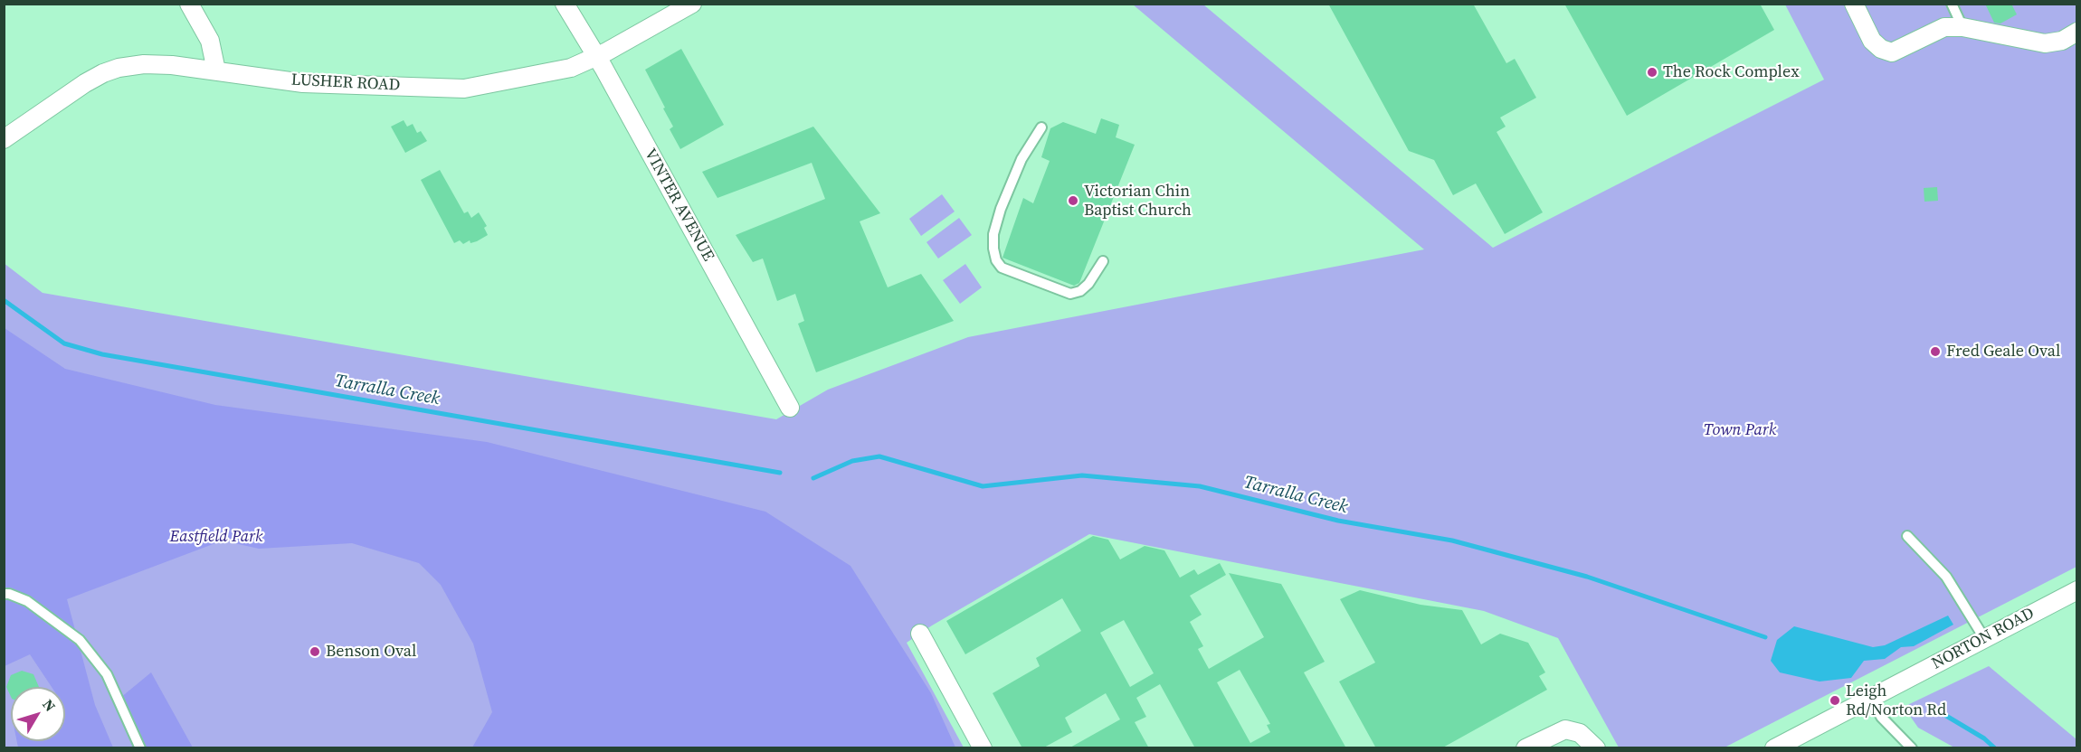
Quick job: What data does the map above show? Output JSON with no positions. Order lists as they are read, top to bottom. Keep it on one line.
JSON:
{"streets":{"street":["LUSHER ROAD","VINTER AVENUE","NORTON ROAD"]},"crossings":[["LUSHER ROAD","VINTER AVENUE"]],"water":["Tarralla Creek"],"parks":["Town Park","Eastfield Park"],"places":["The Rock Complex","Victorian Chin Baptist Church","Fred Geale Oval","Benson Oval","Leigh Rd/Norton Rd"],"north":"top right"}
